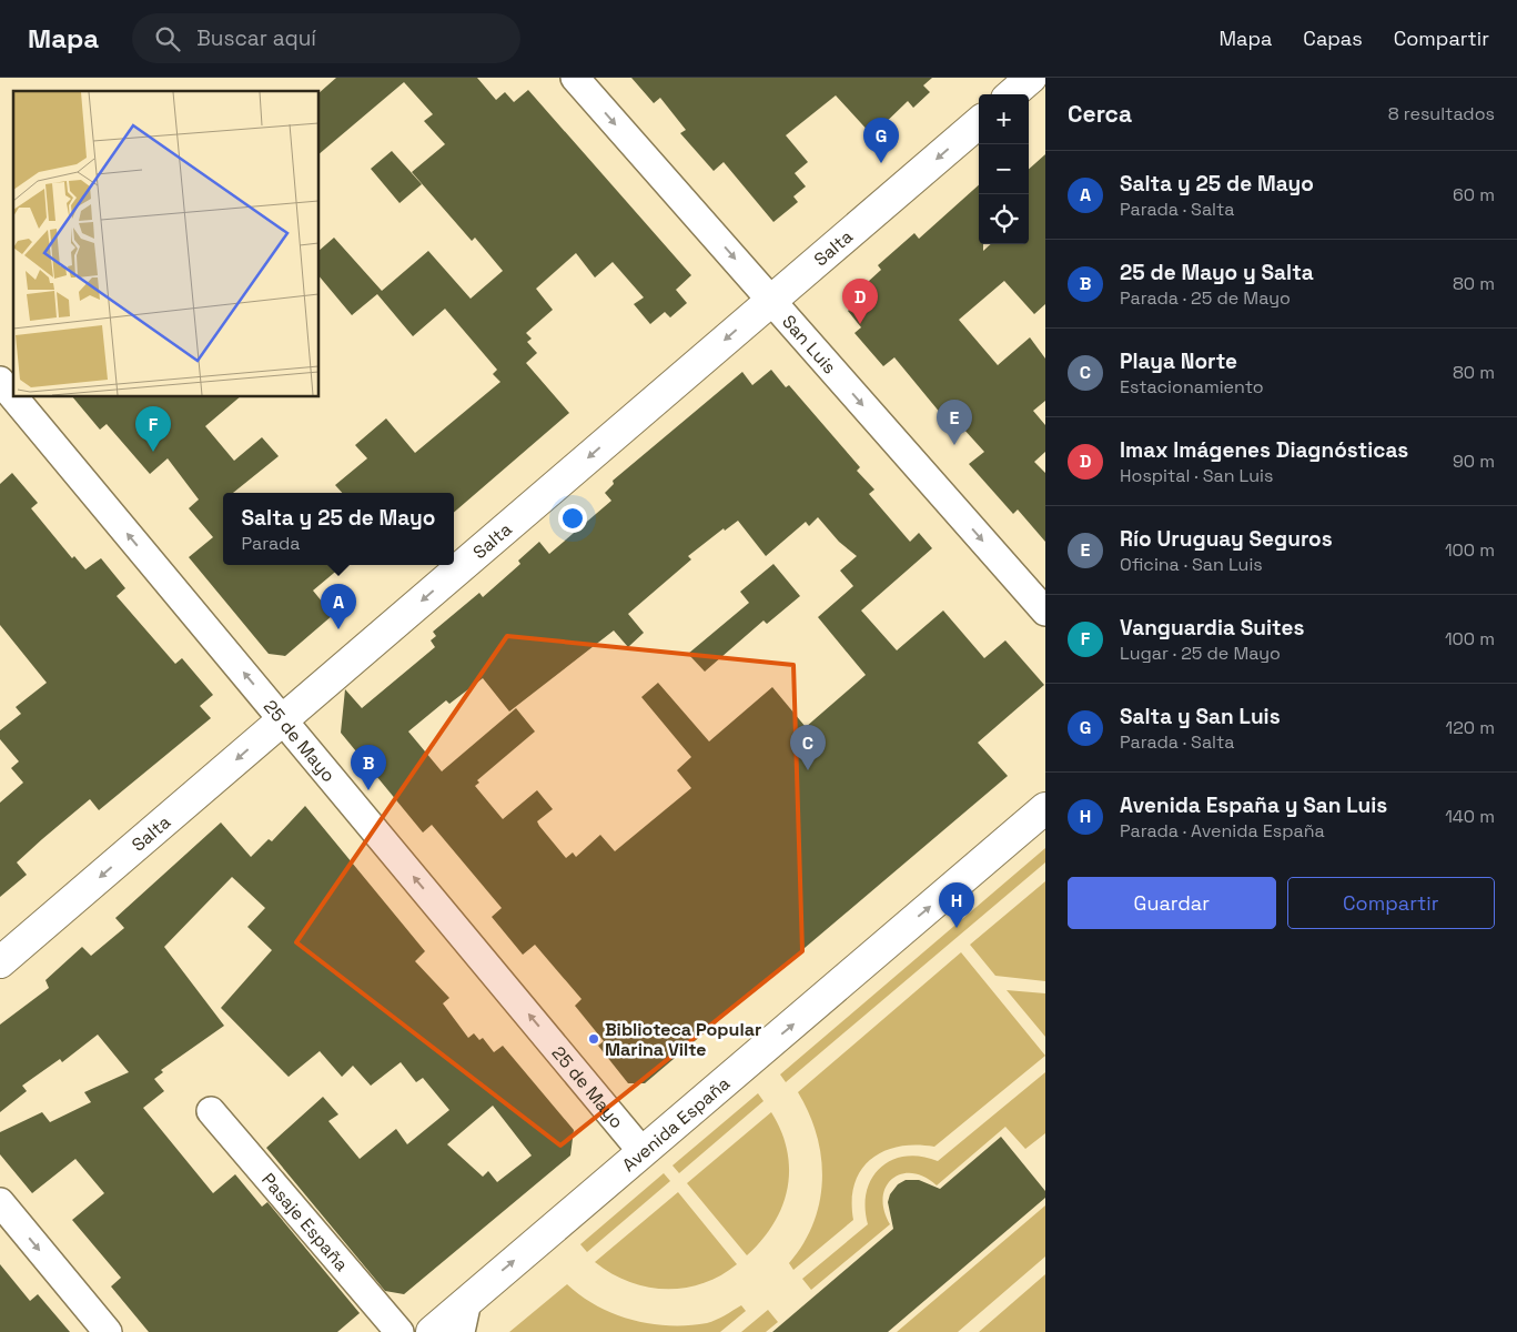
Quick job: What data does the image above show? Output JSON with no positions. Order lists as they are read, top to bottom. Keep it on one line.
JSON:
{"streets":{"main road":["Salta","Avenida España"],"street":["San Luis","25 de Mayo","Pasaje España"]},"crossings":[["Salta","San Luis"],["Salta","25 de Mayo"],["25 de Mayo","Avenida España"]],"one_way":["Salta","San Luis","25 de Mayo","Avenida España"],"places":["Biblioteca Popular Marina Vilte"],"page":{"header":"Mapa","search":"Buscar aquí","nav":["Mapa","Capas","Compartir"],"heading":["Cerca","8 resultados"],"map_buttons":["+","−"],"pins":["G","D","E","F","A","C","B","H"],"list":[{"mark":"A","name":"Salta y 25 de Mayo","note":"Parada · Salta","value":"60 m"},{"mark":"B","name":"25 de Mayo y Salta","note":"Parada · 25 de Mayo","value":"80 m"},{"mark":"C","name":"Playa Norte","note":"Estacionamiento","value":"80 m"},{"mark":"D","name":"Imax Imágenes Diagnósticas","note":"Hospital · San Luis","value":"90 m"},{"mark":"E","name":"Río Uruguay Seguros","note":"Oficina · San Luis","value":"100 m"},{"mark":"F","name":"Vanguardia Suites","note":"Lugar · 25 de Mayo","value":"100 m"},{"mark":"G","name":"Salta y San Luis","note":"Parada · Salta","value":"120 m"},{"mark":"H","name":"Avenida España y San Luis","note":"Parada · Avenida España","value":"140 m"}],"popup":["Salta y 25 de Mayo","Parada"],"buttons":["Guardar","Compartir"]}}
